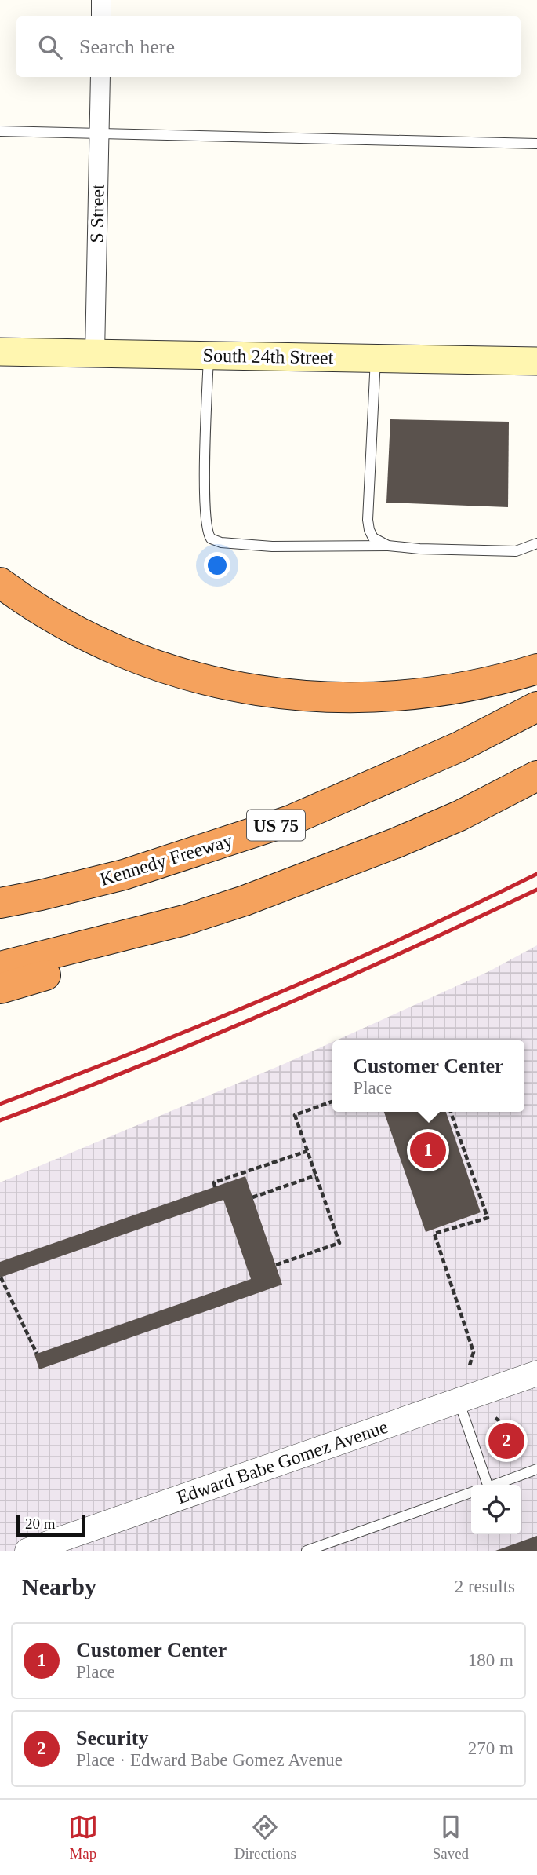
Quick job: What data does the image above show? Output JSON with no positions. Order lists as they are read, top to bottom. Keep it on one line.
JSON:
{"streets":{"highway":["US 75","Kennedy Freeway"],"main road":["South 24th Street"],"street":["S Street","Edward Babe Gomez Avenue"]},"crossings":[["S Street","South 24th Street"]],"scale_bar":"20 m","page":{"search":"Search here","popup":["Customer Center","Place"],"pins":["1","2"],"scale":"20 m","heading":["Nearby","2 results"],"list":[{"mark":"1","name":"Customer Center","note":"Place","value":"180 m"},{"mark":"2","name":"Security","note":"Place · Edward Babe Gomez Avenue","value":"270 m"}],"nav":["Map","Directions","Saved"]}}
